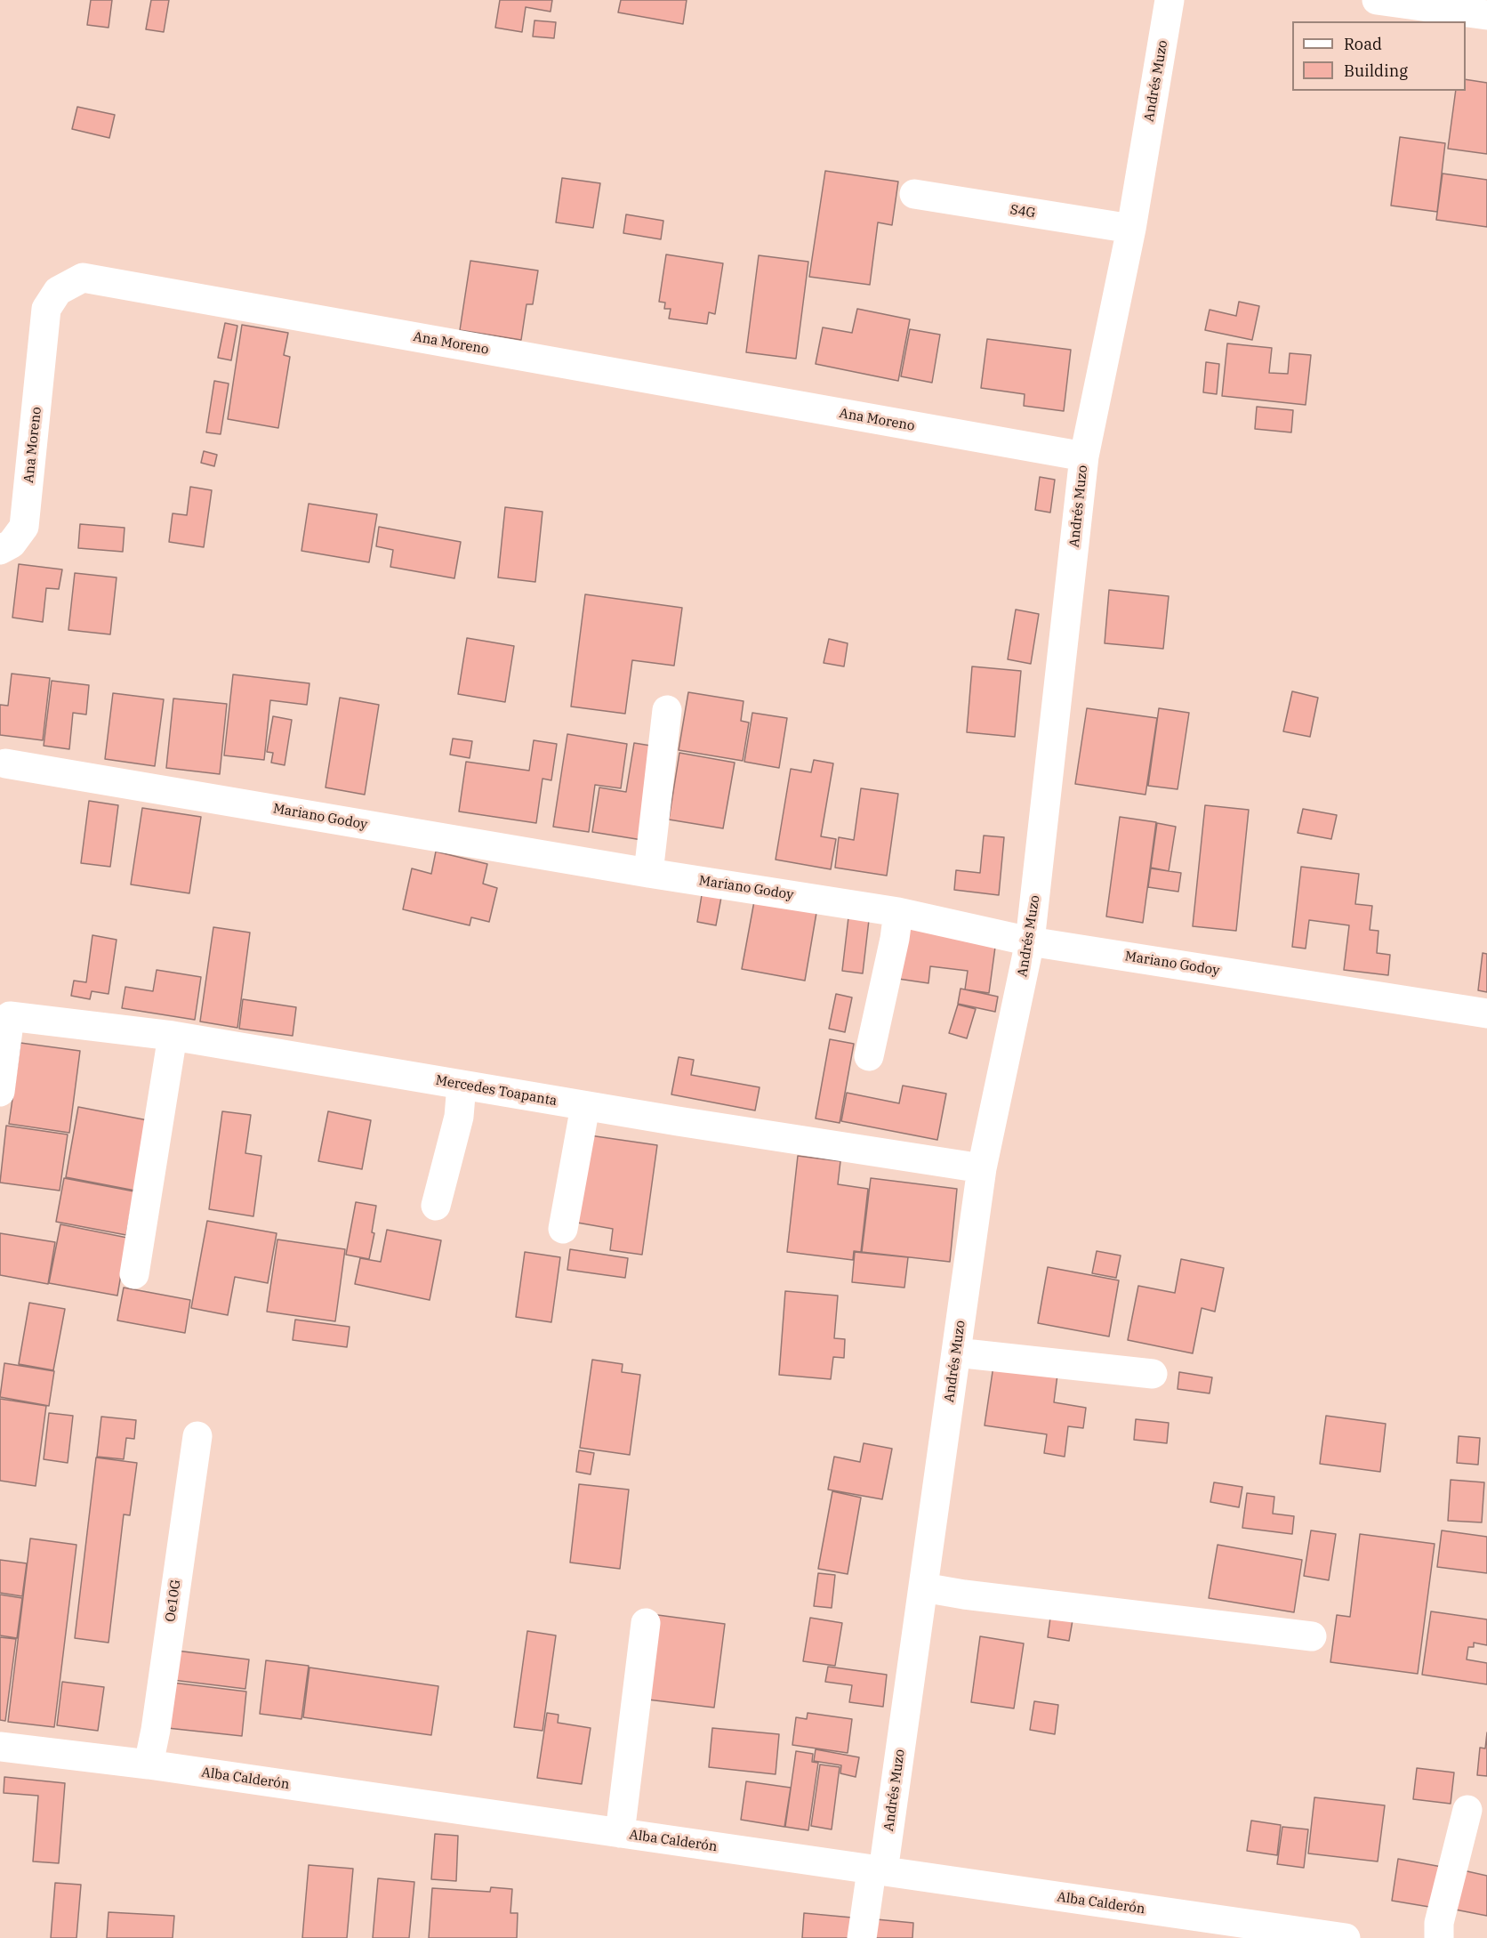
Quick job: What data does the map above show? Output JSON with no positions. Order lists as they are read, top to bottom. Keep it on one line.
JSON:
{"streets":{"street":["Andrés Muzo","S4G","Ana Moreno","Mariano Godoy","Mercedes Toapanta","Oe10G","Alba Calderón"]},"crossings":[["Andrés Muzo","S4G"],["Andrés Muzo","Ana Moreno"],["Andrés Muzo","Mariano Godoy"],["Andrés Muzo","Mercedes Toapanta"],["Andrés Muzo","Alba Calderón"],["Oe10G","Alba Calderón"]],"legend":["Road","Building"]}
